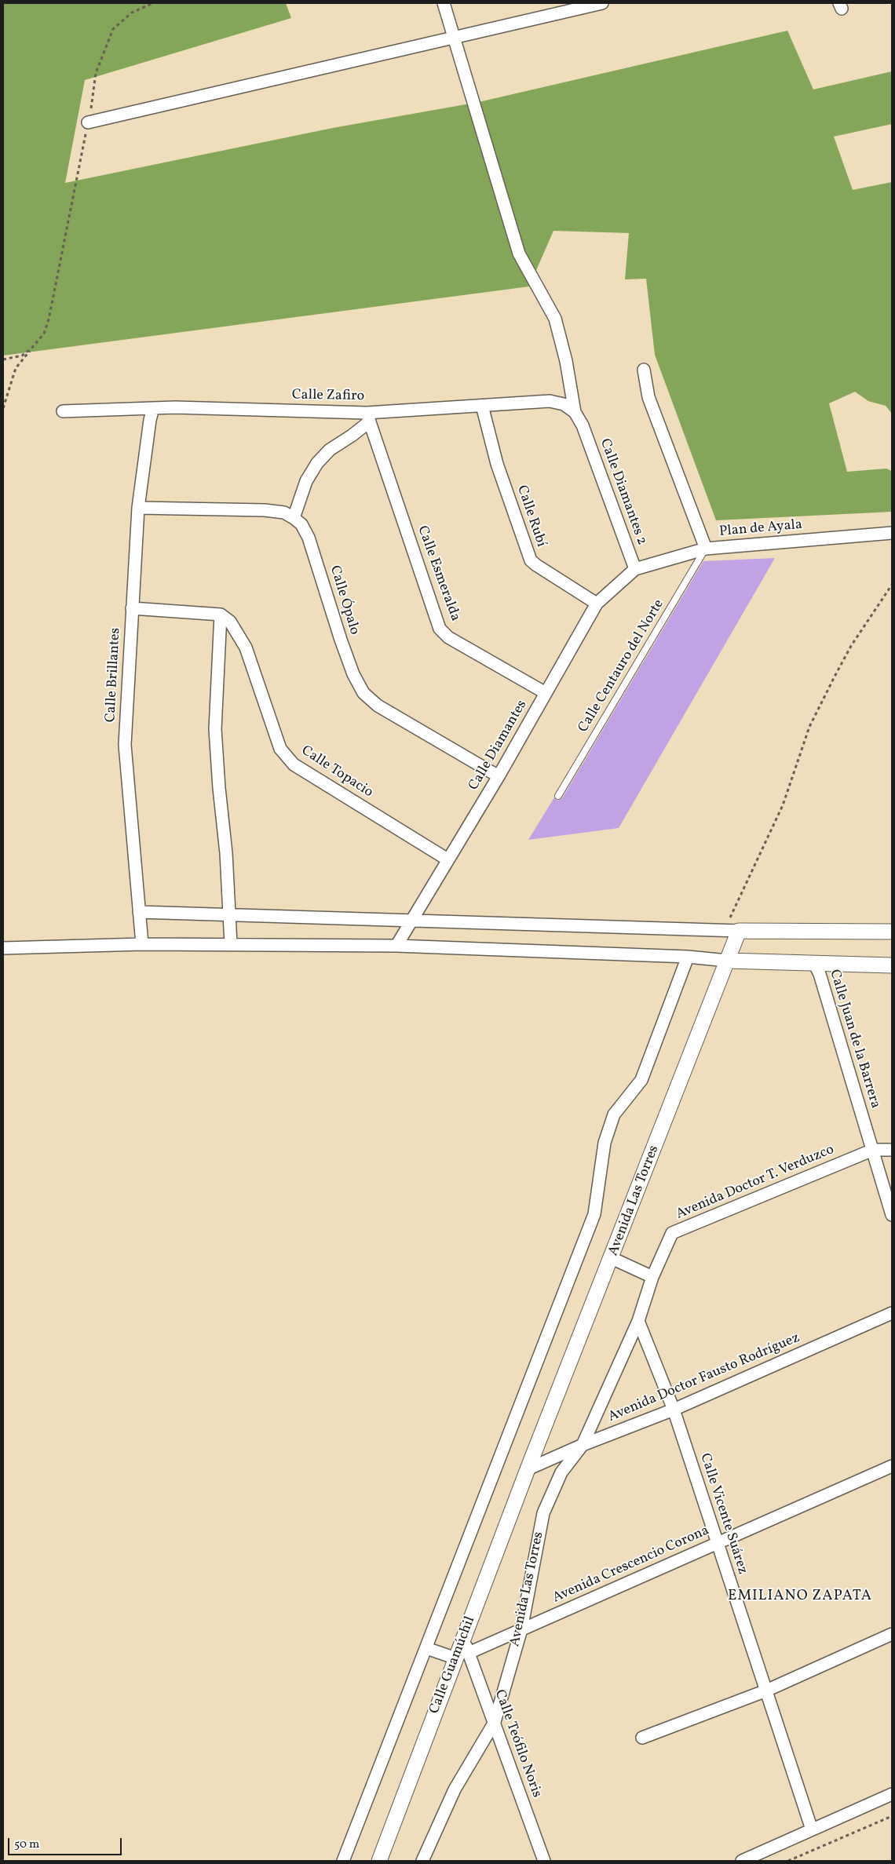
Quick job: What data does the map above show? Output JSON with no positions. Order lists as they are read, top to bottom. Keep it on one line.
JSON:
{"streets":{"street":["Calle Zafiro","Calle Diamantes 2","Calle Rubí","Plan de Ayala","Calle Esmeralda","Calle Ópalo","Calle Brillantes","Calle Diamantes","Calle Topacio","Calle Juan de la Barrera","Avenida Doctor T. Verduzco","Avenida Las Torres","Avenida Doctor Fausto Rodríguez","Calle Vicente Suárez","Avenida Crescencio Corona","Calle Guamúchil","Calle Teófilo Noris"],"lane":["Calle Centauro del Norte"]},"crossings":[["Calle Zafiro","Calle Diamantes 2"],["Calle Zafiro","Calle Rubí"],["Calle Zafiro","Calle Esmeralda"],["Calle Zafiro","Calle Brillantes"],["Calle Diamantes 2","Plan de Ayala"],["Calle Diamantes 2","Calle Diamantes"],["Calle Rubí","Calle Diamantes"],["Plan de Ayala","Calle Centauro del Norte"],["Plan de Ayala","Calle Diamantes"],["Calle Esmeralda","Calle Diamantes"],["Calle Ópalo","Calle Diamantes"],["Calle Diamantes","Calle Topacio"],["Calle Juan de la Barrera","Avenida Doctor T. Verduzco"],["Avenida Las Torres","Avenida Doctor Fausto Rodríguez"],["Avenida Las Torres","Calle Vicente Suárez"],["Avenida Las Torres","Avenida Crescencio Corona"],["Avenida Las Torres","Calle Guamúchil"],["Avenida Las Torres","Calle Teófilo Noris"],["Avenida Doctor Fausto Rodríguez","Calle Vicente Suárez"],["Avenida Doctor Fausto Rodríguez","Calle Guamúchil"],["Calle Vicente Suárez","Avenida Crescencio Corona"],["Avenida Crescencio Corona","Calle Guamúchil"],["Avenida Crescencio Corona","Calle Teófilo Noris"],["Calle Guamúchil","Calle Teófilo Noris"]],"districts":["EMILIANO ZAPATA"],"scale_bar":"50 m"}
